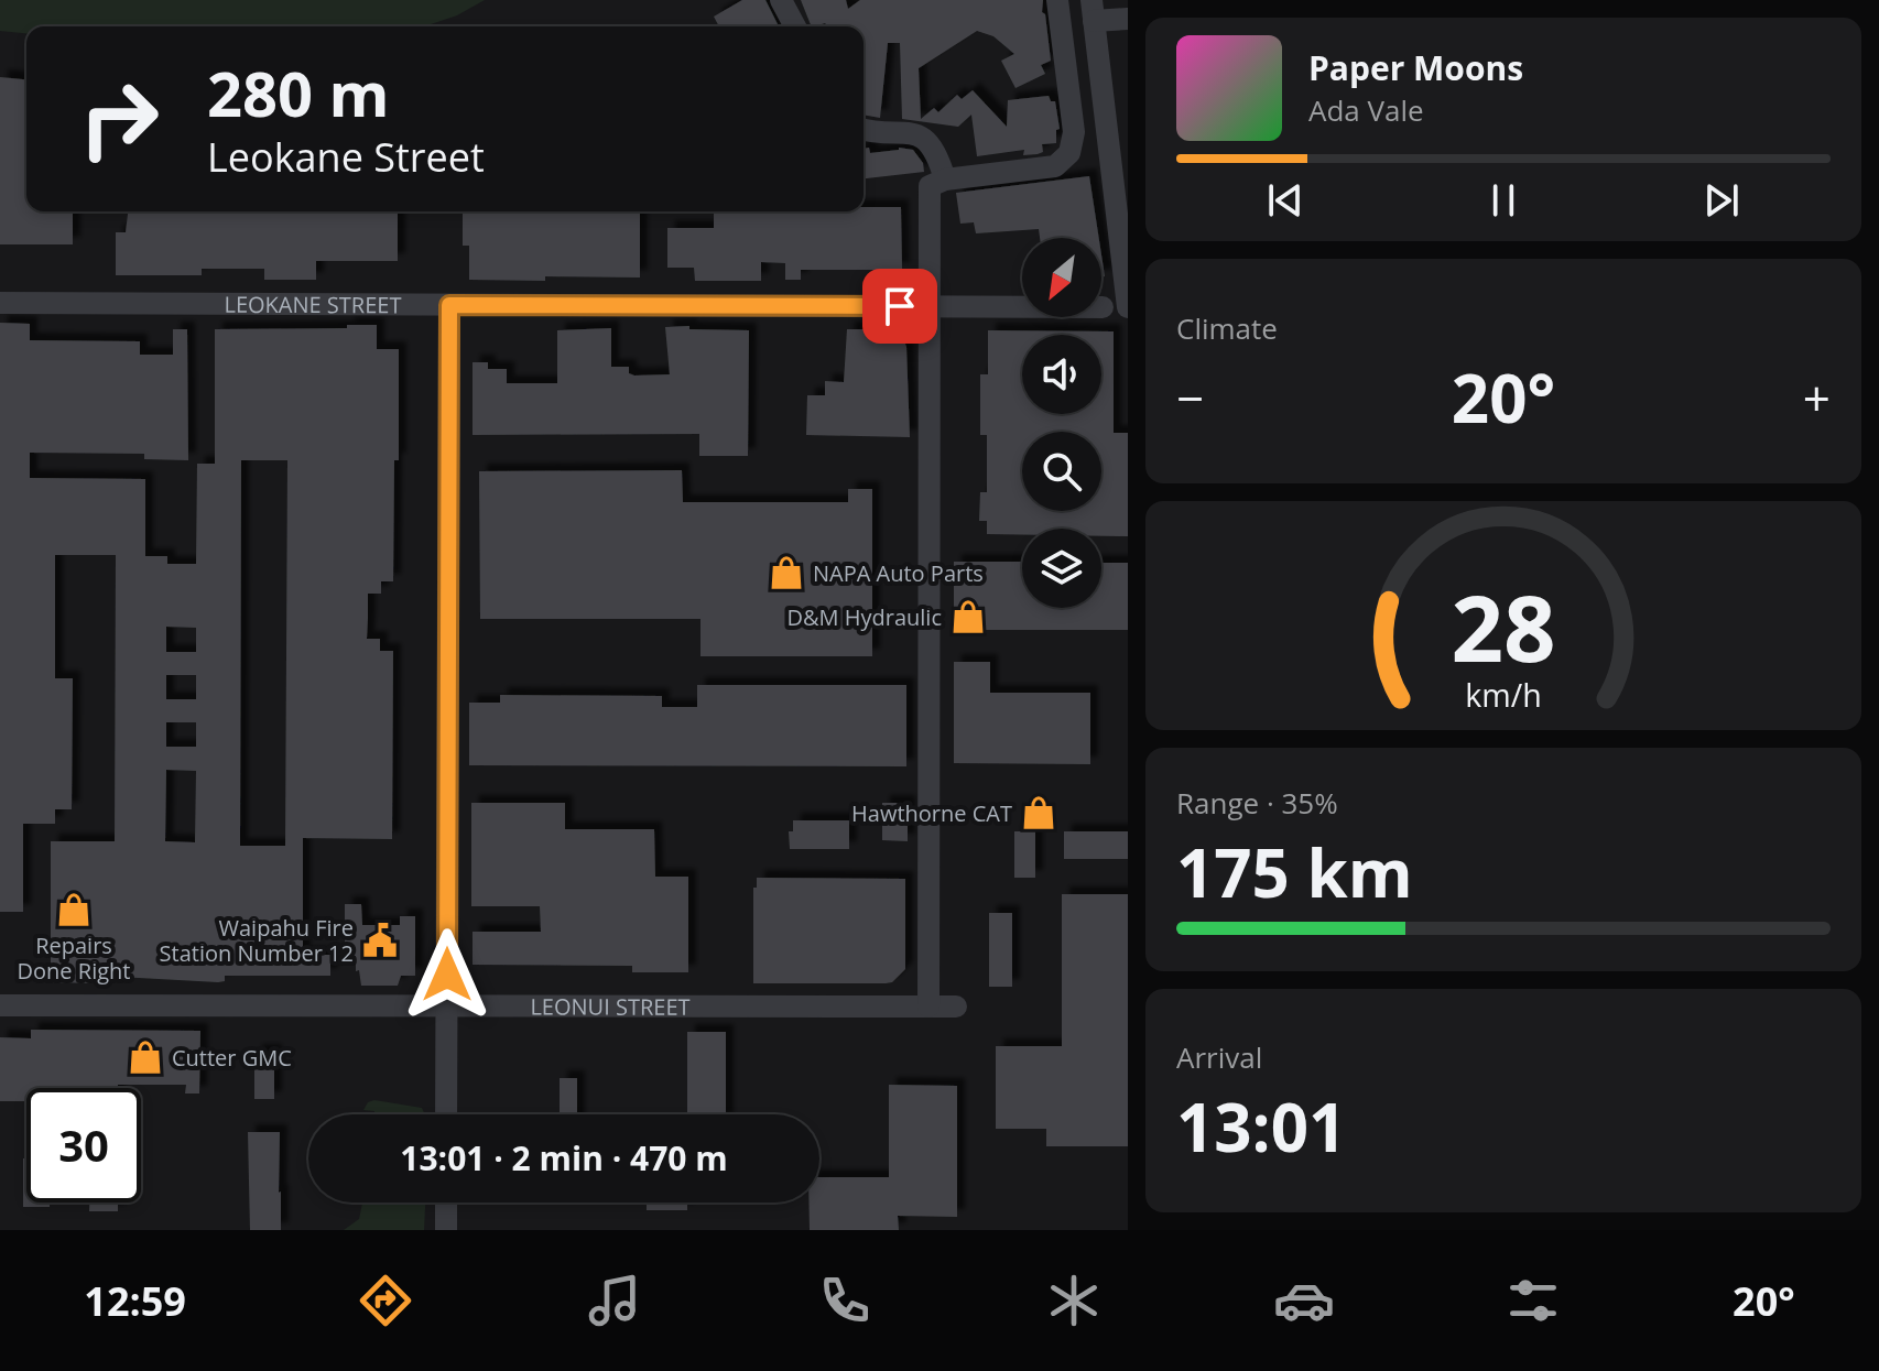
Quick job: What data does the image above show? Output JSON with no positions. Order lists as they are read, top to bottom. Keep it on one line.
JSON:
{"streets":{"street":["LEOKANE STREET","LEONUI STREET"]},"places":{"shop":["NAPA Auto Parts","D&M Hydraulic","Hawthorne CAT","Repairs Done Right","Cutter GMC"],"public building":["Waipahu Fire Station Number 12"]},"north":"bottom left","page":{"turn":["280 m","Leokane Street"],"song":["Paper Moons","Ada Vale"],"tile":["Climate",["Range · 35%","175 km"],["Arrival","13:01"]],"heat":["−","20°","+"],"limit":"30","trip":"13:01 · 2 min · 470 m","tabs":["12:59","20°"],"gauge":["28","km/h"]}}
